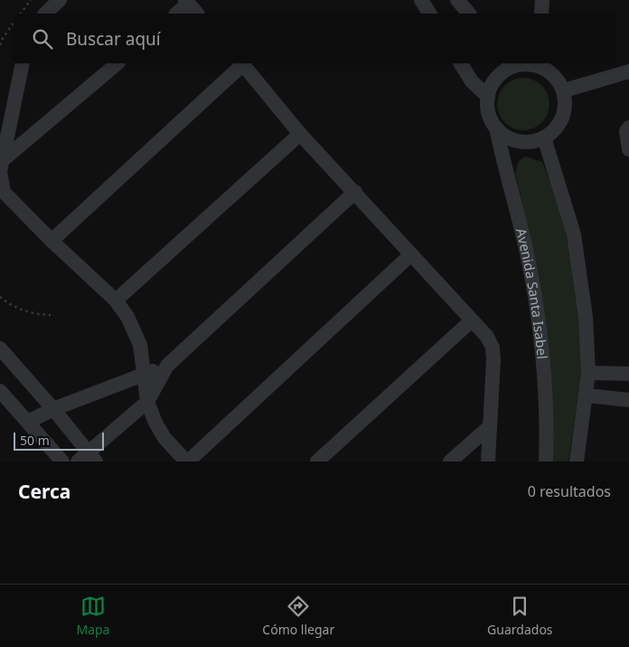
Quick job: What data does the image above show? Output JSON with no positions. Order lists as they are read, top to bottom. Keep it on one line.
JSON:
{"streets":{"street":["Avenida Santa Isabel"]},"scale_bar":"50 m","page":{"search":"Buscar aquí","scale":"50 m","heading":["Cerca","0 resultados"],"nav":["Mapa","Cómo llegar","Guardados"]}}
